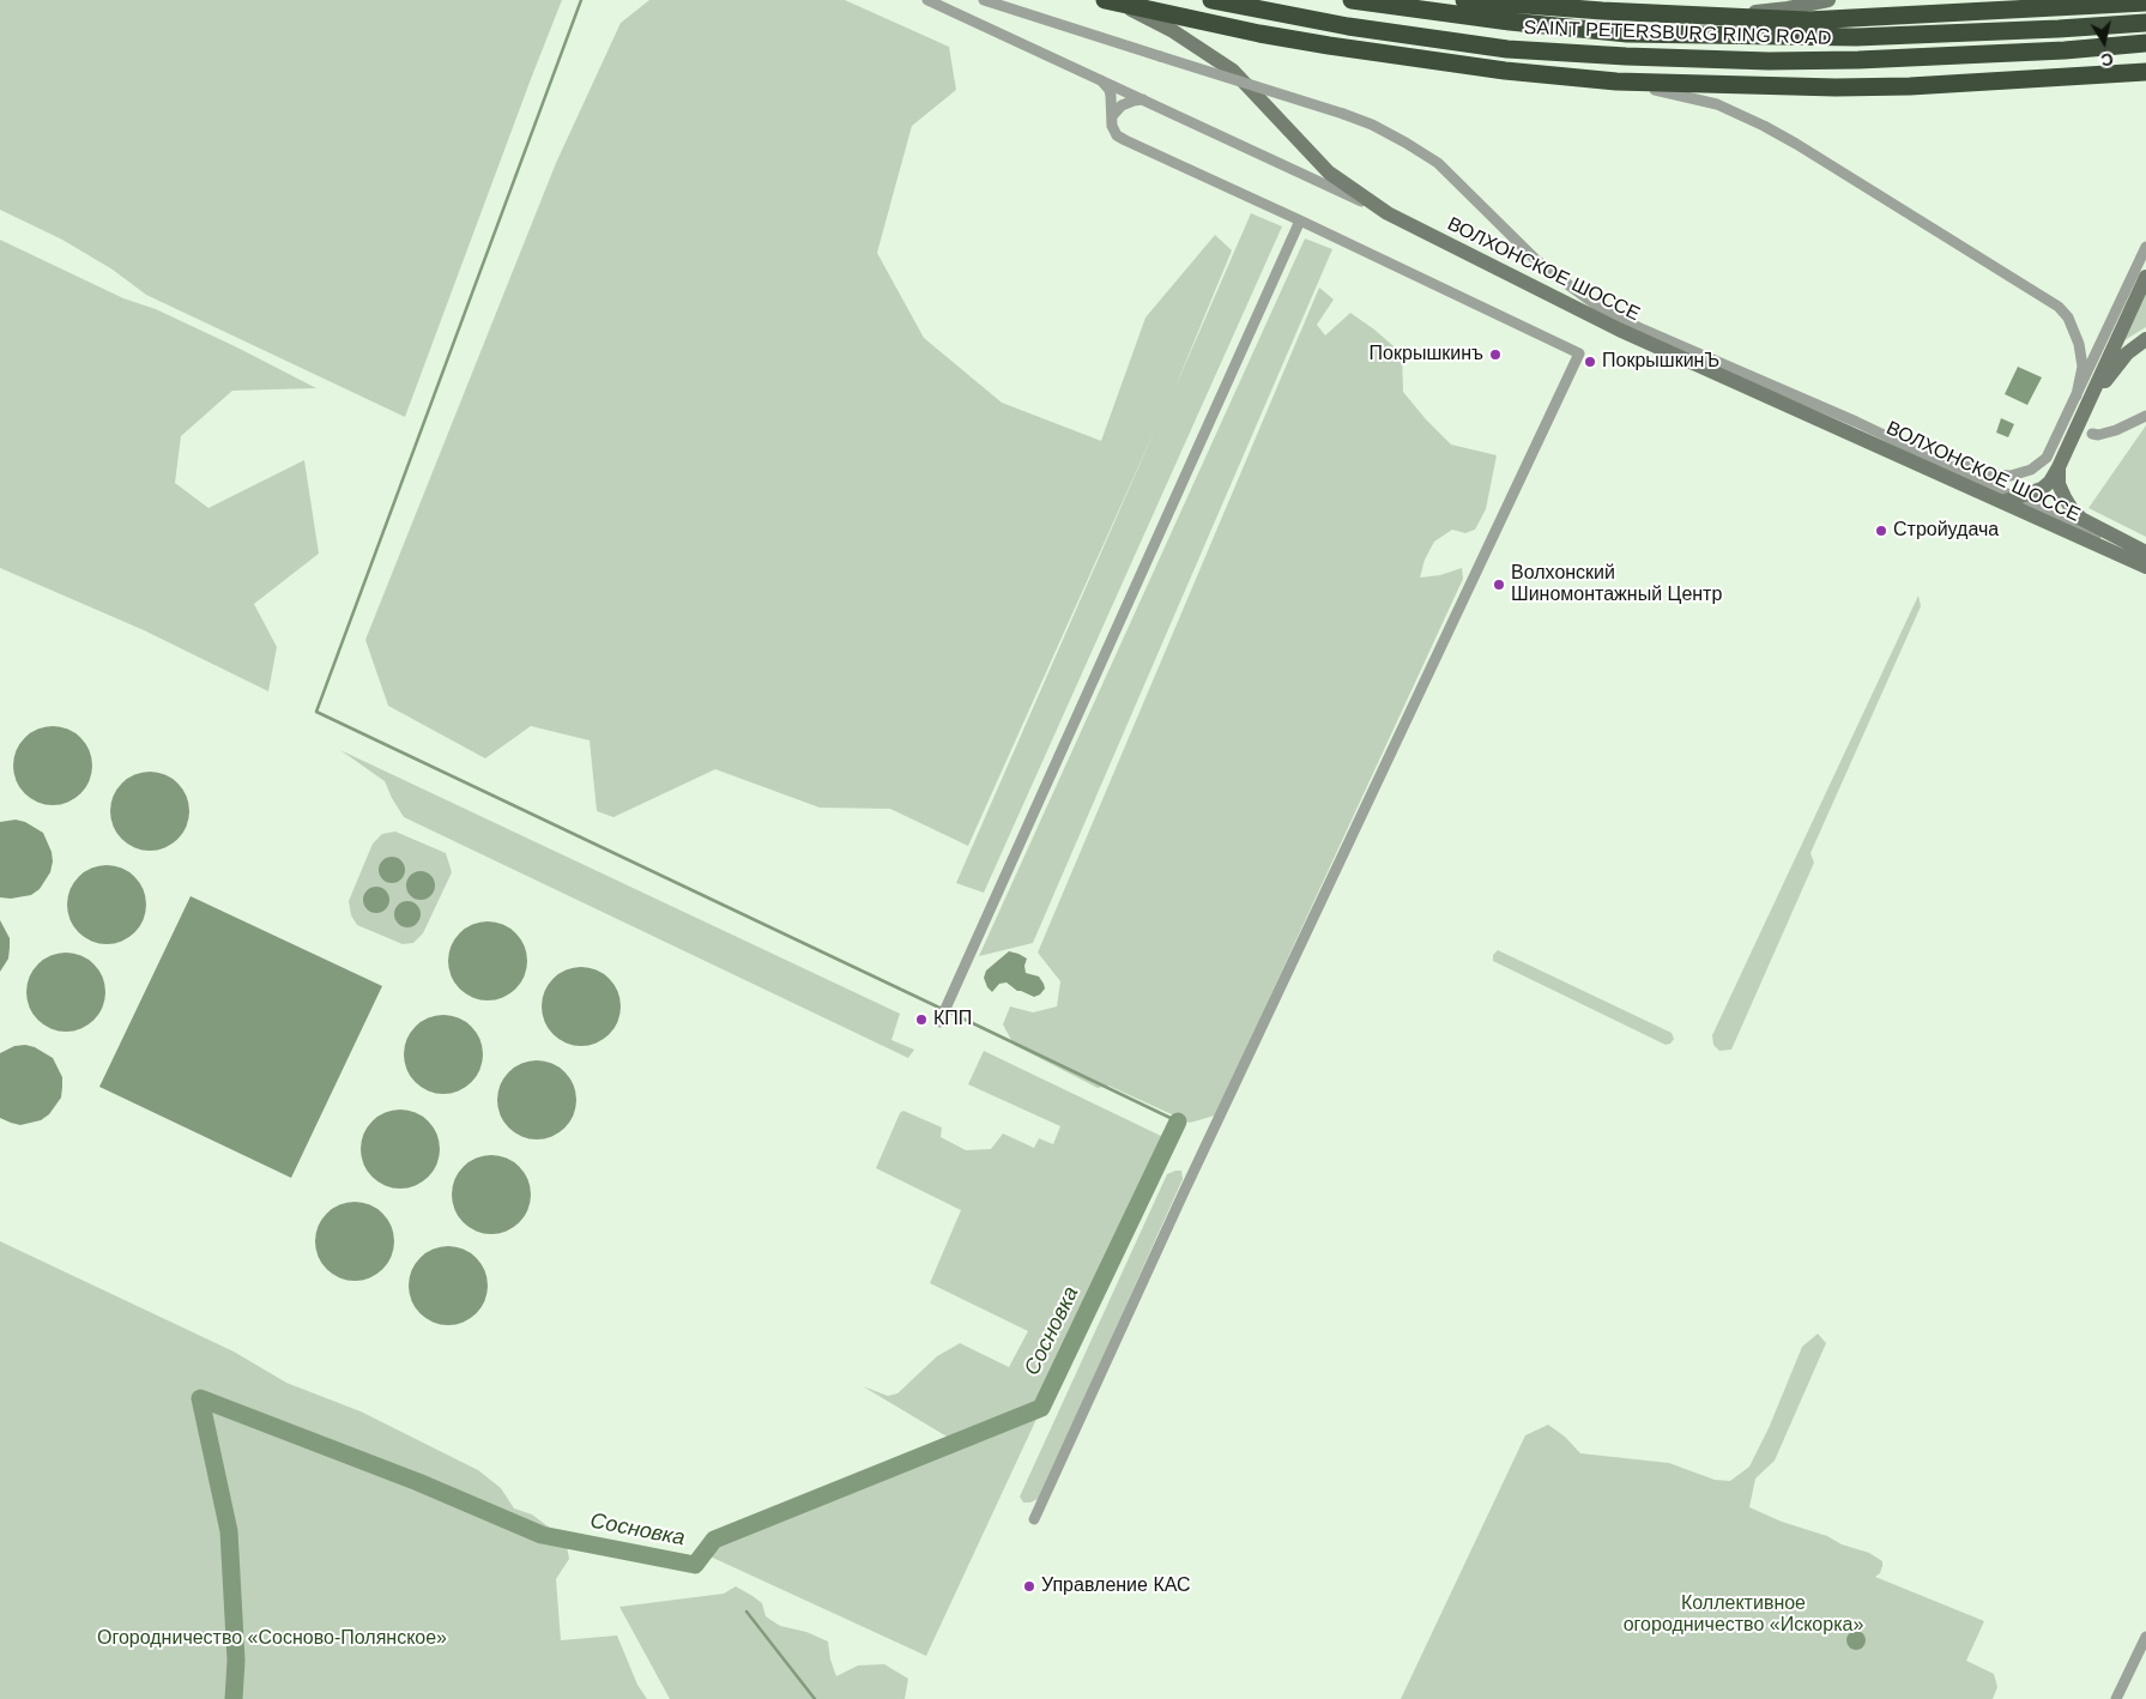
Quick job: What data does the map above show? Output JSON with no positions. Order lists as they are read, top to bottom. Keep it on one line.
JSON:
{"streets":{"highway":["SAINT PETERSBURG RING ROAD"],"main road":["ВОЛХОНСКОЕ ШОССЕ"]},"water":["Сосновка"],"parks":["Коллективное огородничество «Искорка»","Огородничество «Сосново-Полянское»"],"places":["Покрышкинъ","ПокрышкинЪ","Стройудача","Волхонский Шиномонтажный Центр","КПП","Управление КАС"],"north":"bottom"}
